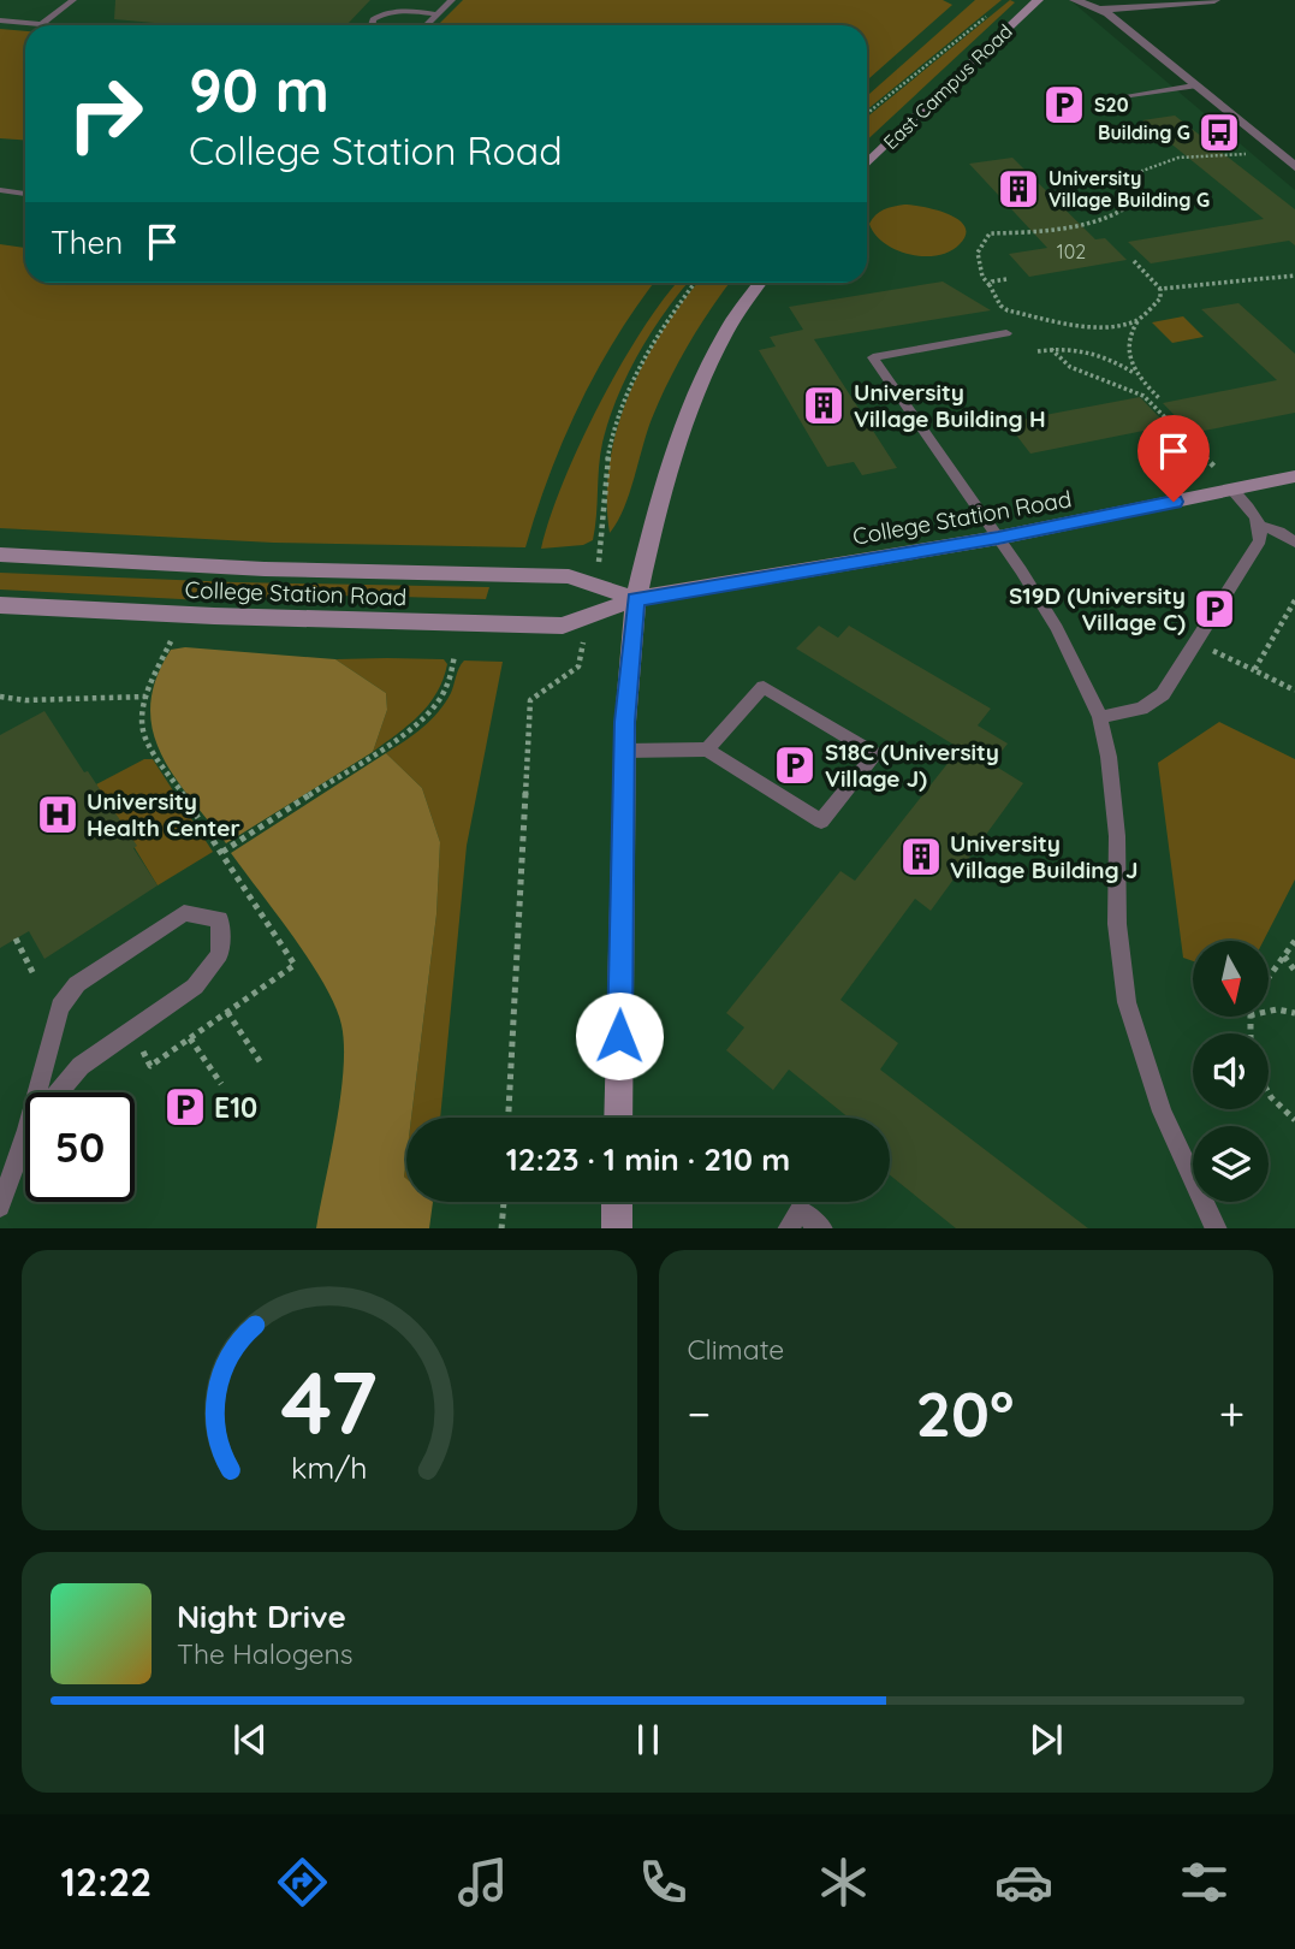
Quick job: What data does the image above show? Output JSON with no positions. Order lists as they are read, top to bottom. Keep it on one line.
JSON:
{"streets":{"main road":["East Campus Road","College Station Road"]},"places":{"parking":["S20","S19D (University Village C)","S18C (University Village J)","E10"],"bus stop":["Building G"],"building":["University Village Building G","University Village Building H","University Village Building J"],"hospital":["University Health Center"]},"house_numbers":["102"],"north":"bottom","page":{"turn":["90 m","College Station Road"],"then":"Then","limit":"50","trip":"12:23 · 1 min · 210 m","tile":"Climate","heat":["−","20°","+"],"song":["Night Drive","The Halogens"],"tabs":"12:22","gauge":["47","km/h"]}}
